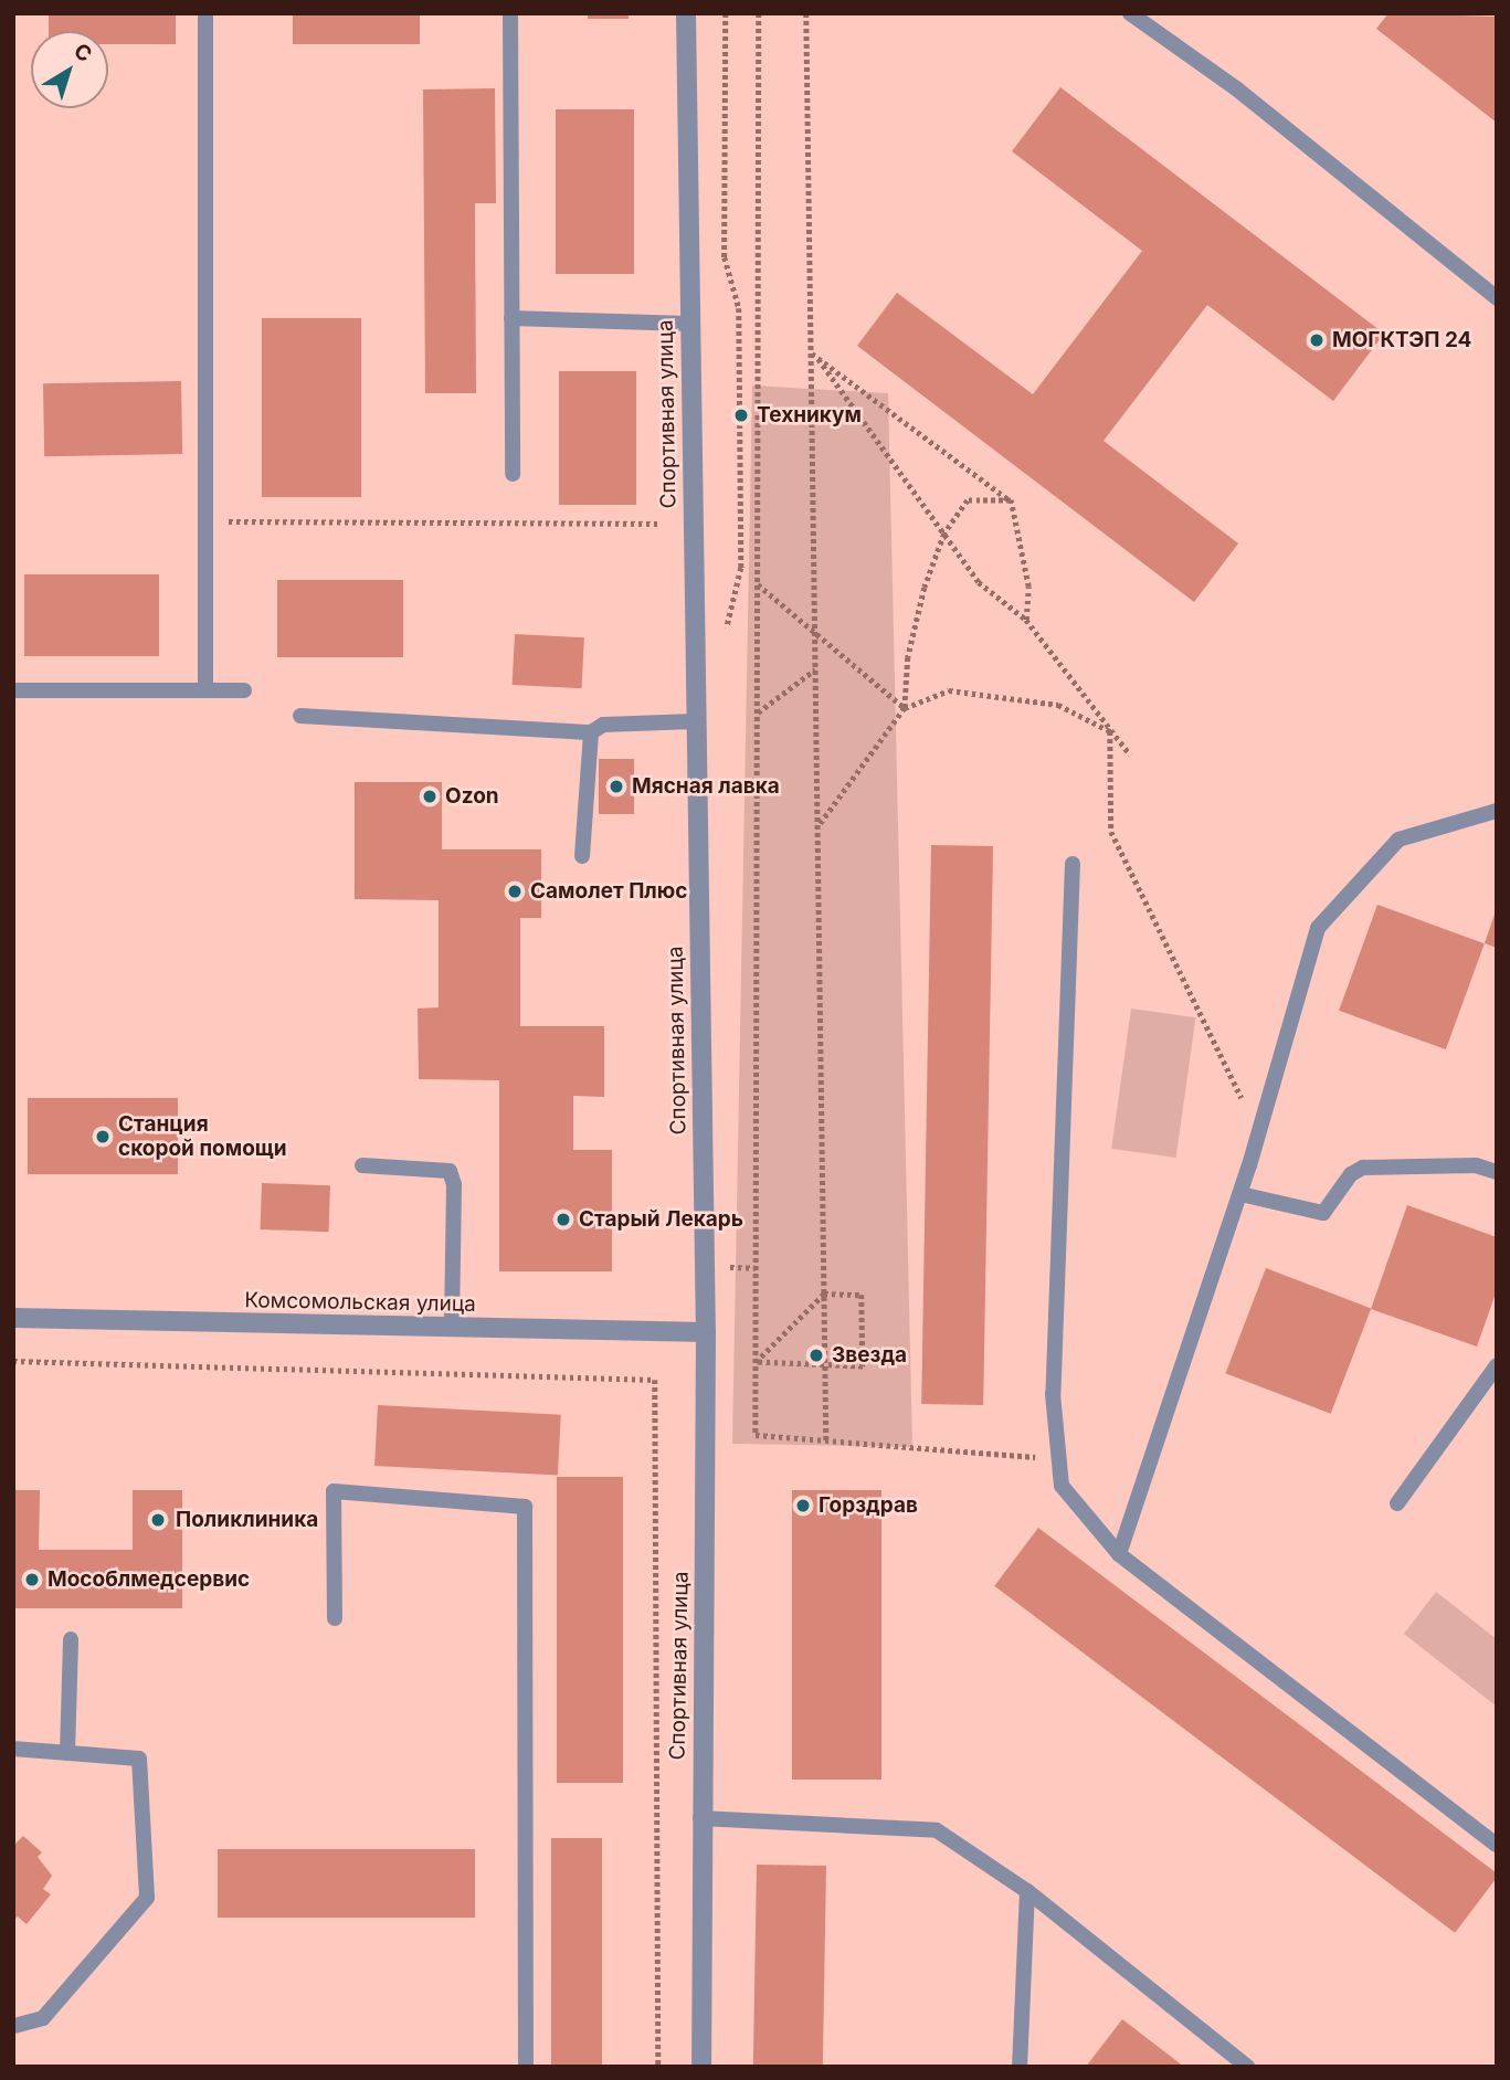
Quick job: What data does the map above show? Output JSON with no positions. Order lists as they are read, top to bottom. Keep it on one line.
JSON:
{"streets":{"street":["Спортивная улица","Комсомольская улица"]},"crossings":[["Спортивная улица","Комсомольская улица"]],"places":["МОГКТЭП 24","Техникум","Мясная лавка","Ozon","Самолет Плюс","Станция скорой помощи","Старый Лекарь","Звезда","Горздрав","Поликлиника","Мособлмедсервис"],"north":"top right"}
